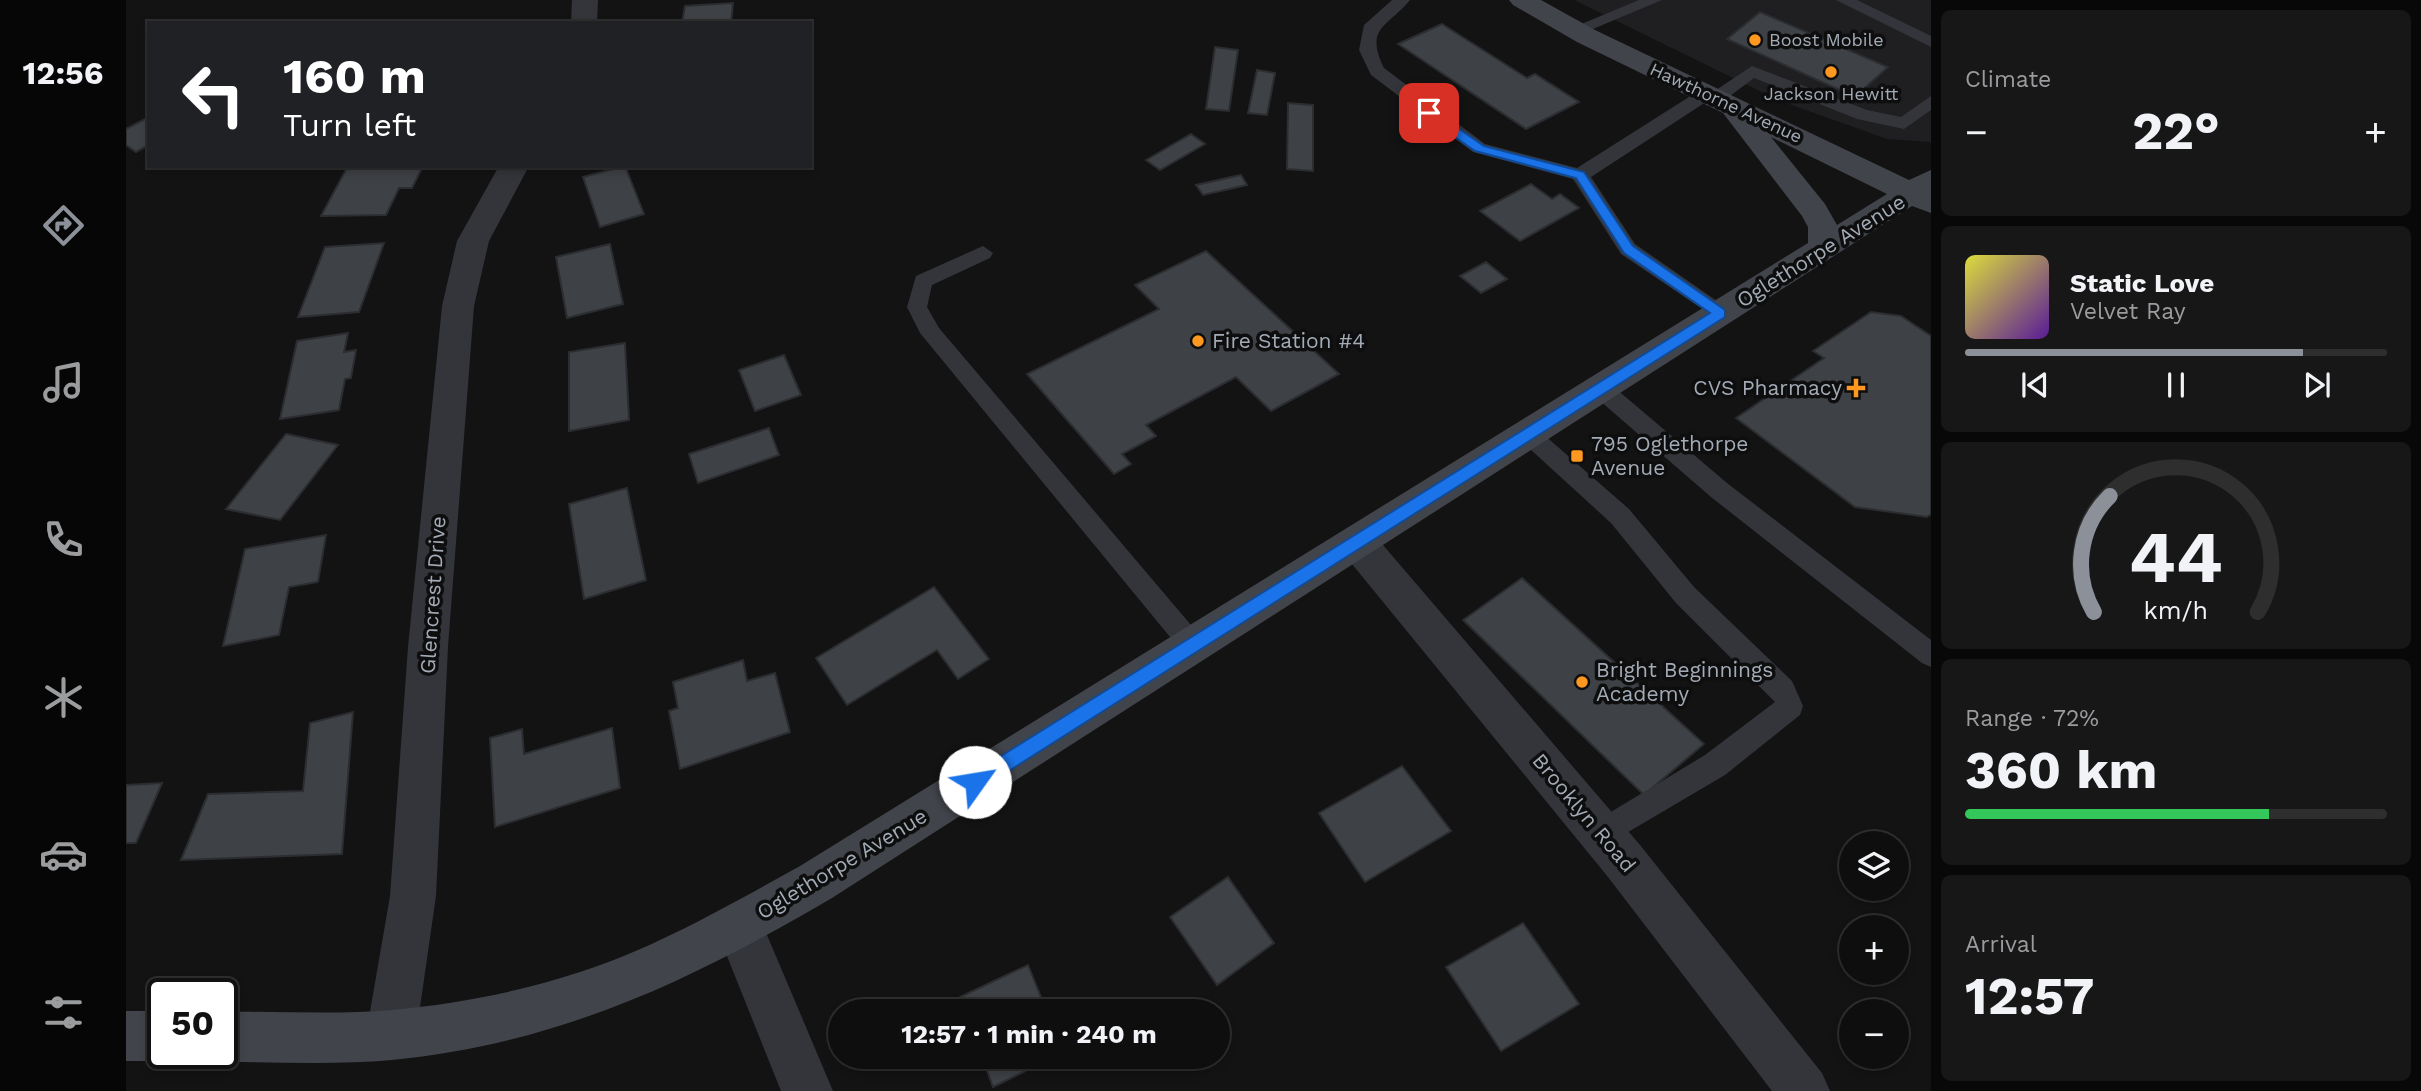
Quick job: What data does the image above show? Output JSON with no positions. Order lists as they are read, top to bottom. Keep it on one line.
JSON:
{"streets":{"main road":["Hawthorne Avenue","Oglethorpe Avenue"],"street":["Glencrest Drive","Brooklyn Road"]},"crossings":[["Hawthorne Avenue","Oglethorpe Avenue"],["Oglethorpe Avenue","Glencrest Drive"],["Oglethorpe Avenue","Brooklyn Road"]],"places":{"other":["Boost Mobile","Jackson Hewitt","Fire Station #4","Bright Beginnings Academy"],"health":["CVS Pharmacy"],"transit":["795 Oglethorpe Avenue"]},"page":{"tabs":"12:56","tile":["Climate",["Range · 72%","360 km"],["Arrival","12:57"]],"turn":["160 m","Turn left"],"heat":["−","22°","+"],"song":["Static Love","Velvet Ray"],"map_buttons":["+","−"],"limit":"50","trip":"12:57 · 1 min · 240 m","gauge":["44","km/h"]}}
